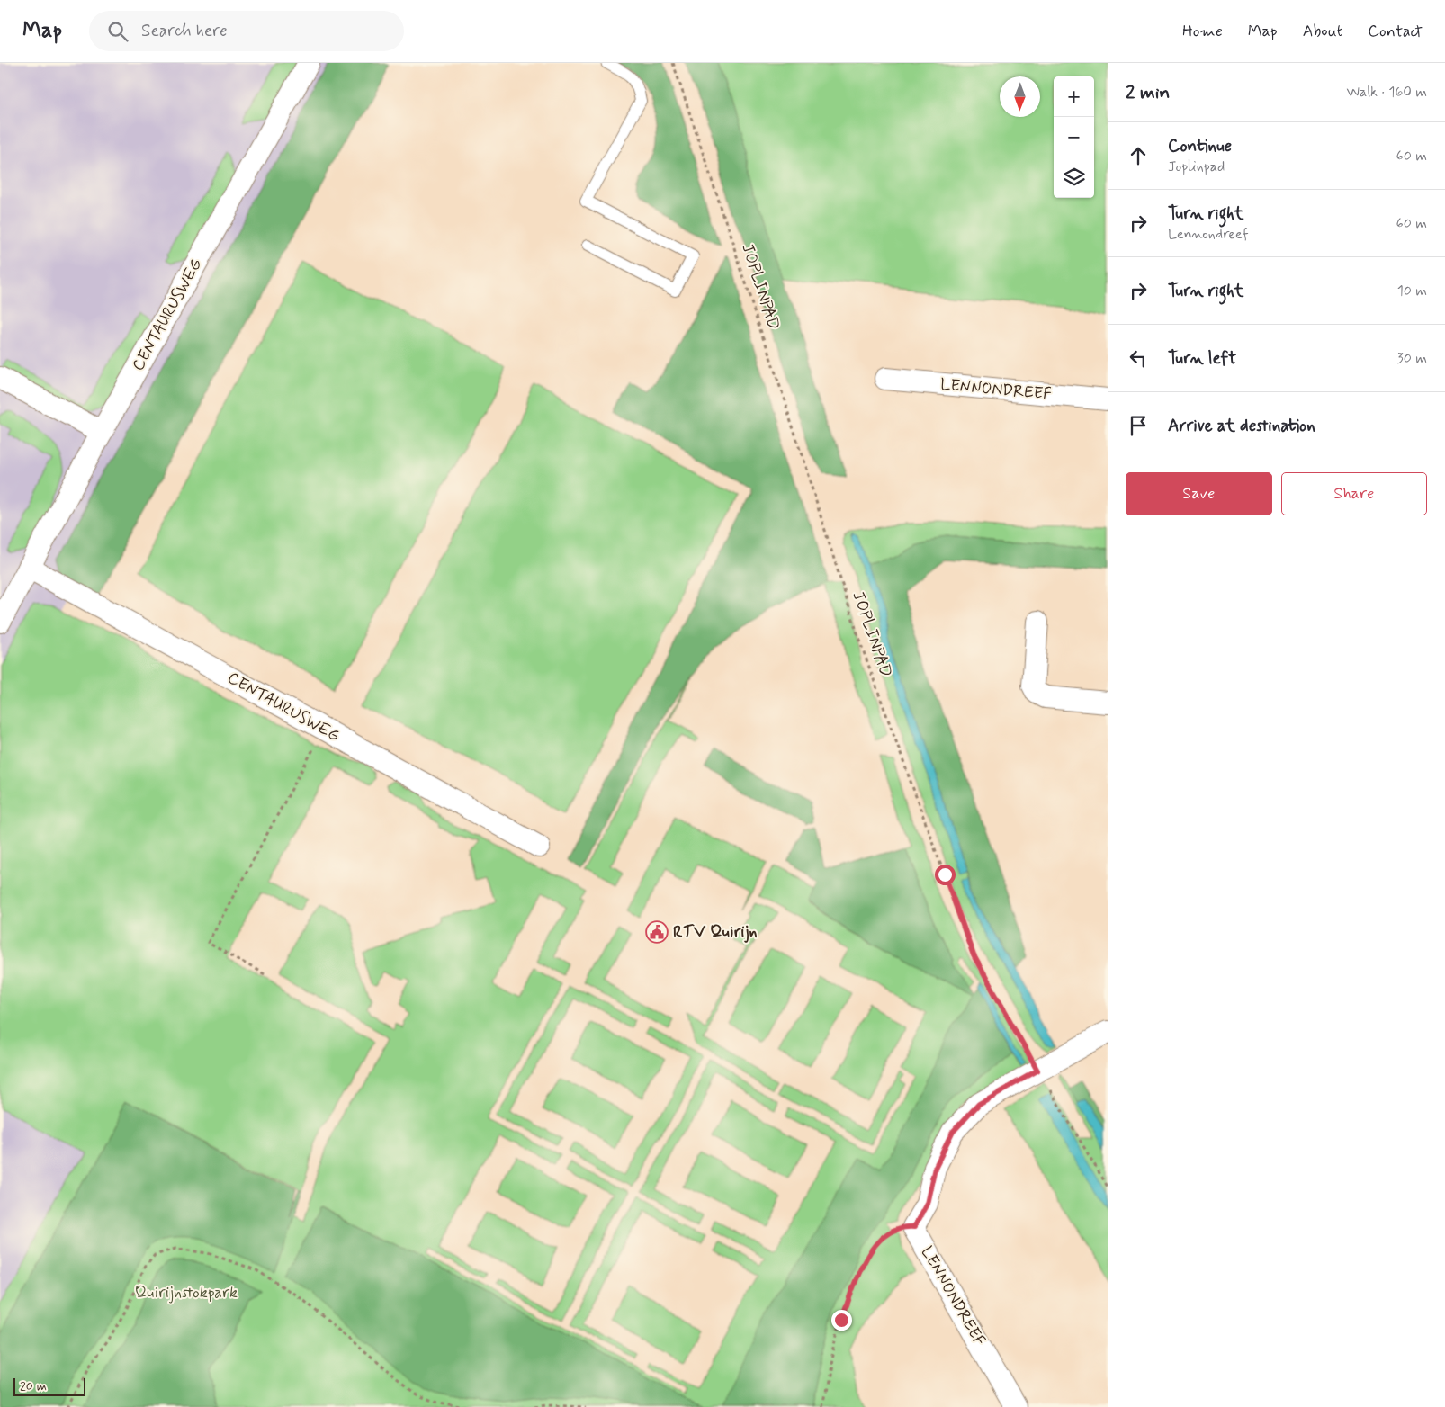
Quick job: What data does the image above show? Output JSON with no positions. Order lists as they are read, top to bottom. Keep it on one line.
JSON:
{"streets":{"street":["CENTAURUSWEG","LENNONDREEF"],"path":["JOPLINPAD"]},"crossings":[["JOPLINPAD","LENNONDREEF"]],"parks":["Quirijnstokpark"],"places":{"public building":["RTV Quirijn"]},"scale_bar":"20 m","north":"bottom","page":{"header":"Map","search":"Search here","nav":["Home","Map","About","Contact"],"heading":["2 min","Walk · 160 m"],"map_buttons":["+","−"],"list":[["Continue","Joplinpad","60 m"],["Turn right","Lennondreef","60 m"],["Turn right","10 m"],["Turn left","30 m"],"Arrive at destination"],"buttons":["Save","Share"],"scale":"20 m"}}
